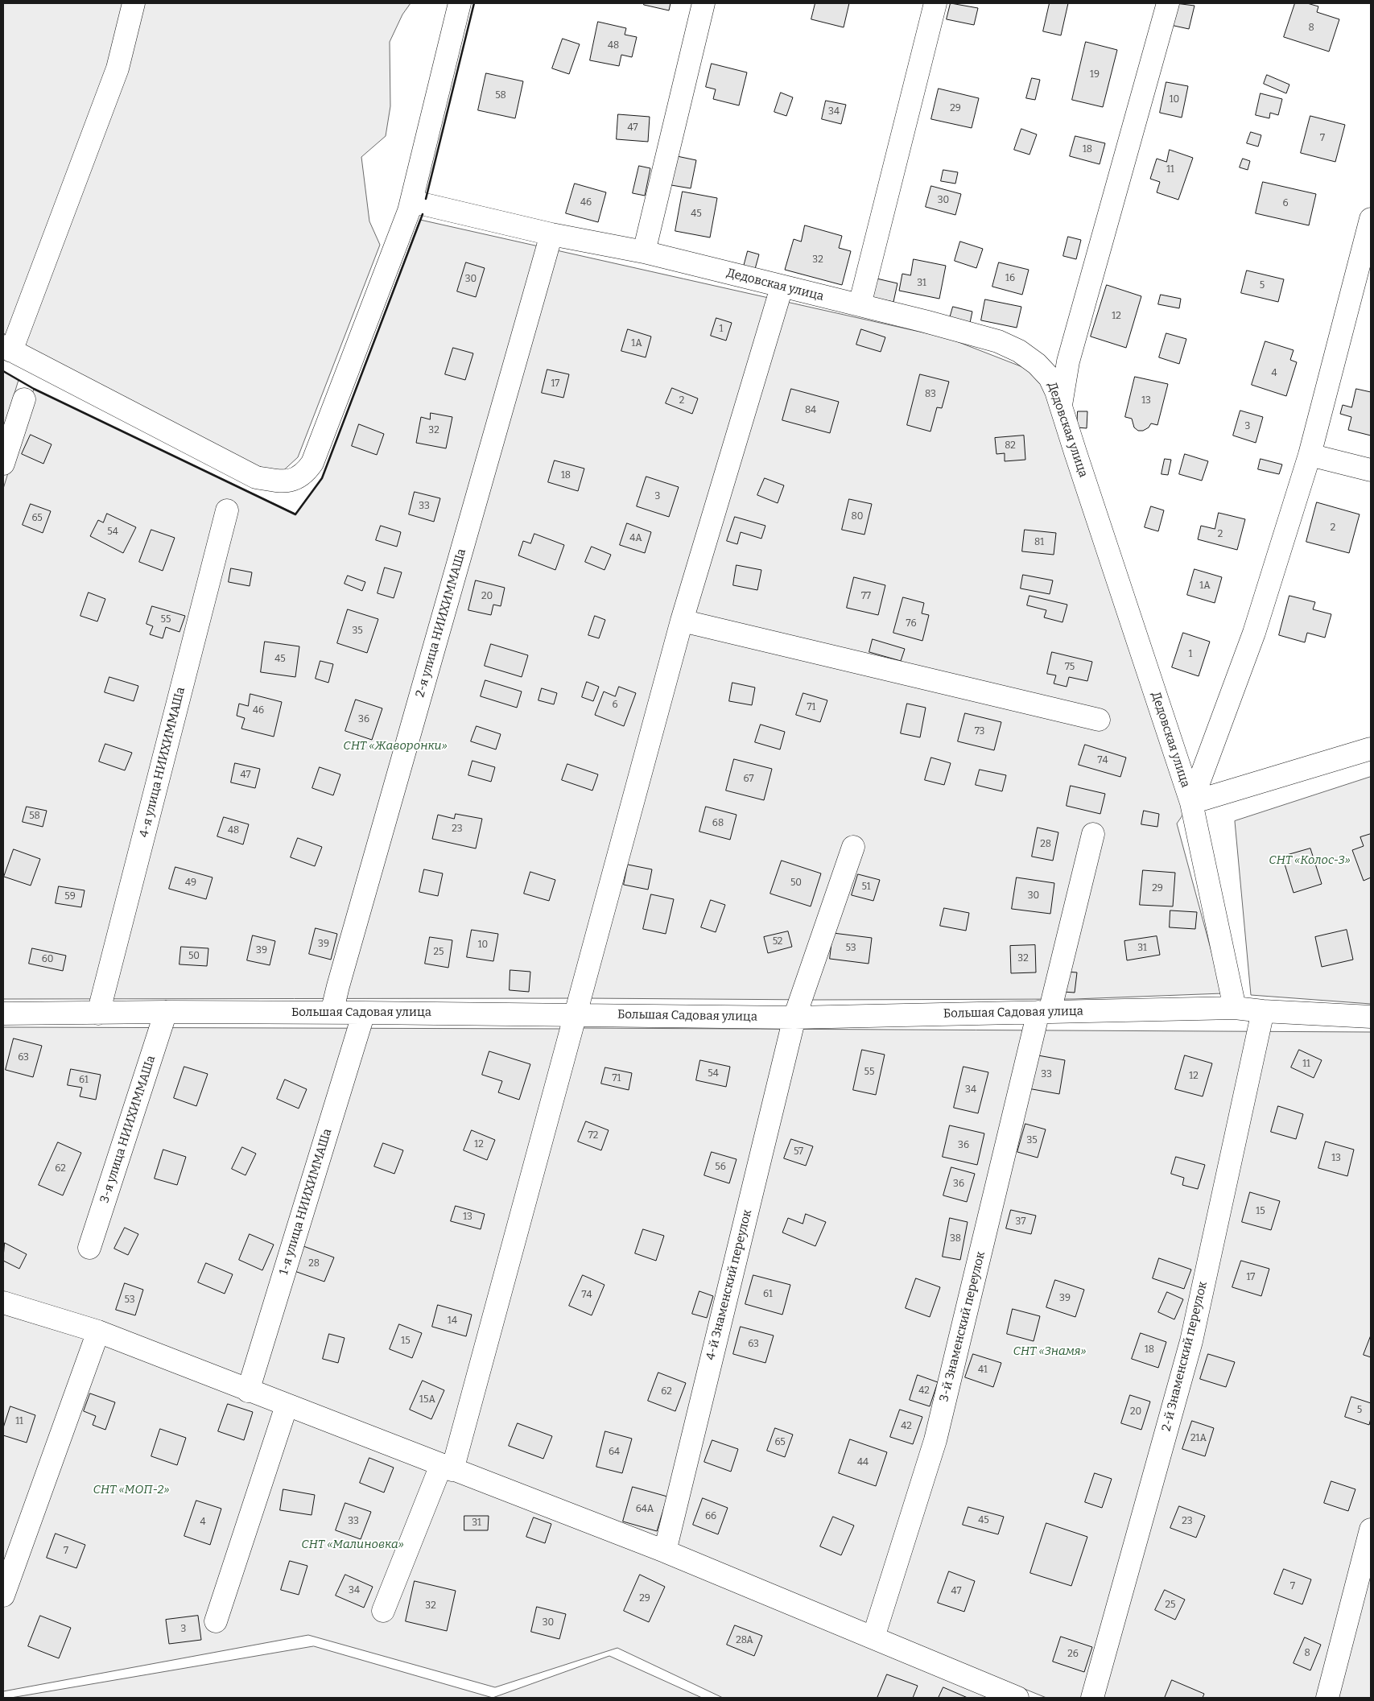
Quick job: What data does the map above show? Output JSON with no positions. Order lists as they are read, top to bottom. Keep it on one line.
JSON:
{"streets":{"street":["Дедовская улица","2-я улица НИИХИММАШа","4-я улица НИИХИММАШа","Большая Садовая улица","3-я улица НИИХИММАШа","1-я улица НИИХИММАШа","4-й Знаменский переулок","3-й Знаменский переулок","2-й Знаменский переулок"]},"crossings":[["Дедовская улица","2-я улица НИИХИММАШа"],["Дедовская улица","Большая Садовая улица"],["2-я улица НИИХИММАШа","Большая Садовая улица"],["4-я улица НИИХИММАШа","Большая Садовая улица"],["Большая Садовая улица","3-я улица НИИХИММАШа"],["Большая Садовая улица","1-я улица НИИХИММАШа"],["Большая Садовая улица","4-й Знаменский переулок"],["Большая Садовая улица","3-й Знаменский переулок"],["Большая Садовая улица","2-й Знаменский переулок"]],"parks":["СНТ «Жаворонки»","СНТ «Колос-3»","СНТ «Знамя»","СНТ «МОП-2»","СНТ «Малиновка»"],"house_numbers":["8","48","19","58","10","29","34","47","7","18","11","30","46","6","45","32","16","30","31","5","12","1","1А","4","17","83","2","13","84","3","32","82","18","3","33","80","65","2","54","2","4А","81","1А","20","77","55","76","35","1","45","75","6","71","46","36","73","74","47","67","58","68","23","48","28","49","50","51","29","30","59","52","39","10","53","31","39","25","50","32","60","63","11","55","54","33","12","71","61","34","72","35","12","36","57","13","56","62","36","15","13","37","38","28","17","61","74","39","53","14","15","63","18","41","42","62","15А","5","20","11","42","21А","65","64","44","64А","66","45","33","23","4","31","7","7","34","47","29","25","32","30","3","28А","8","26"]}
